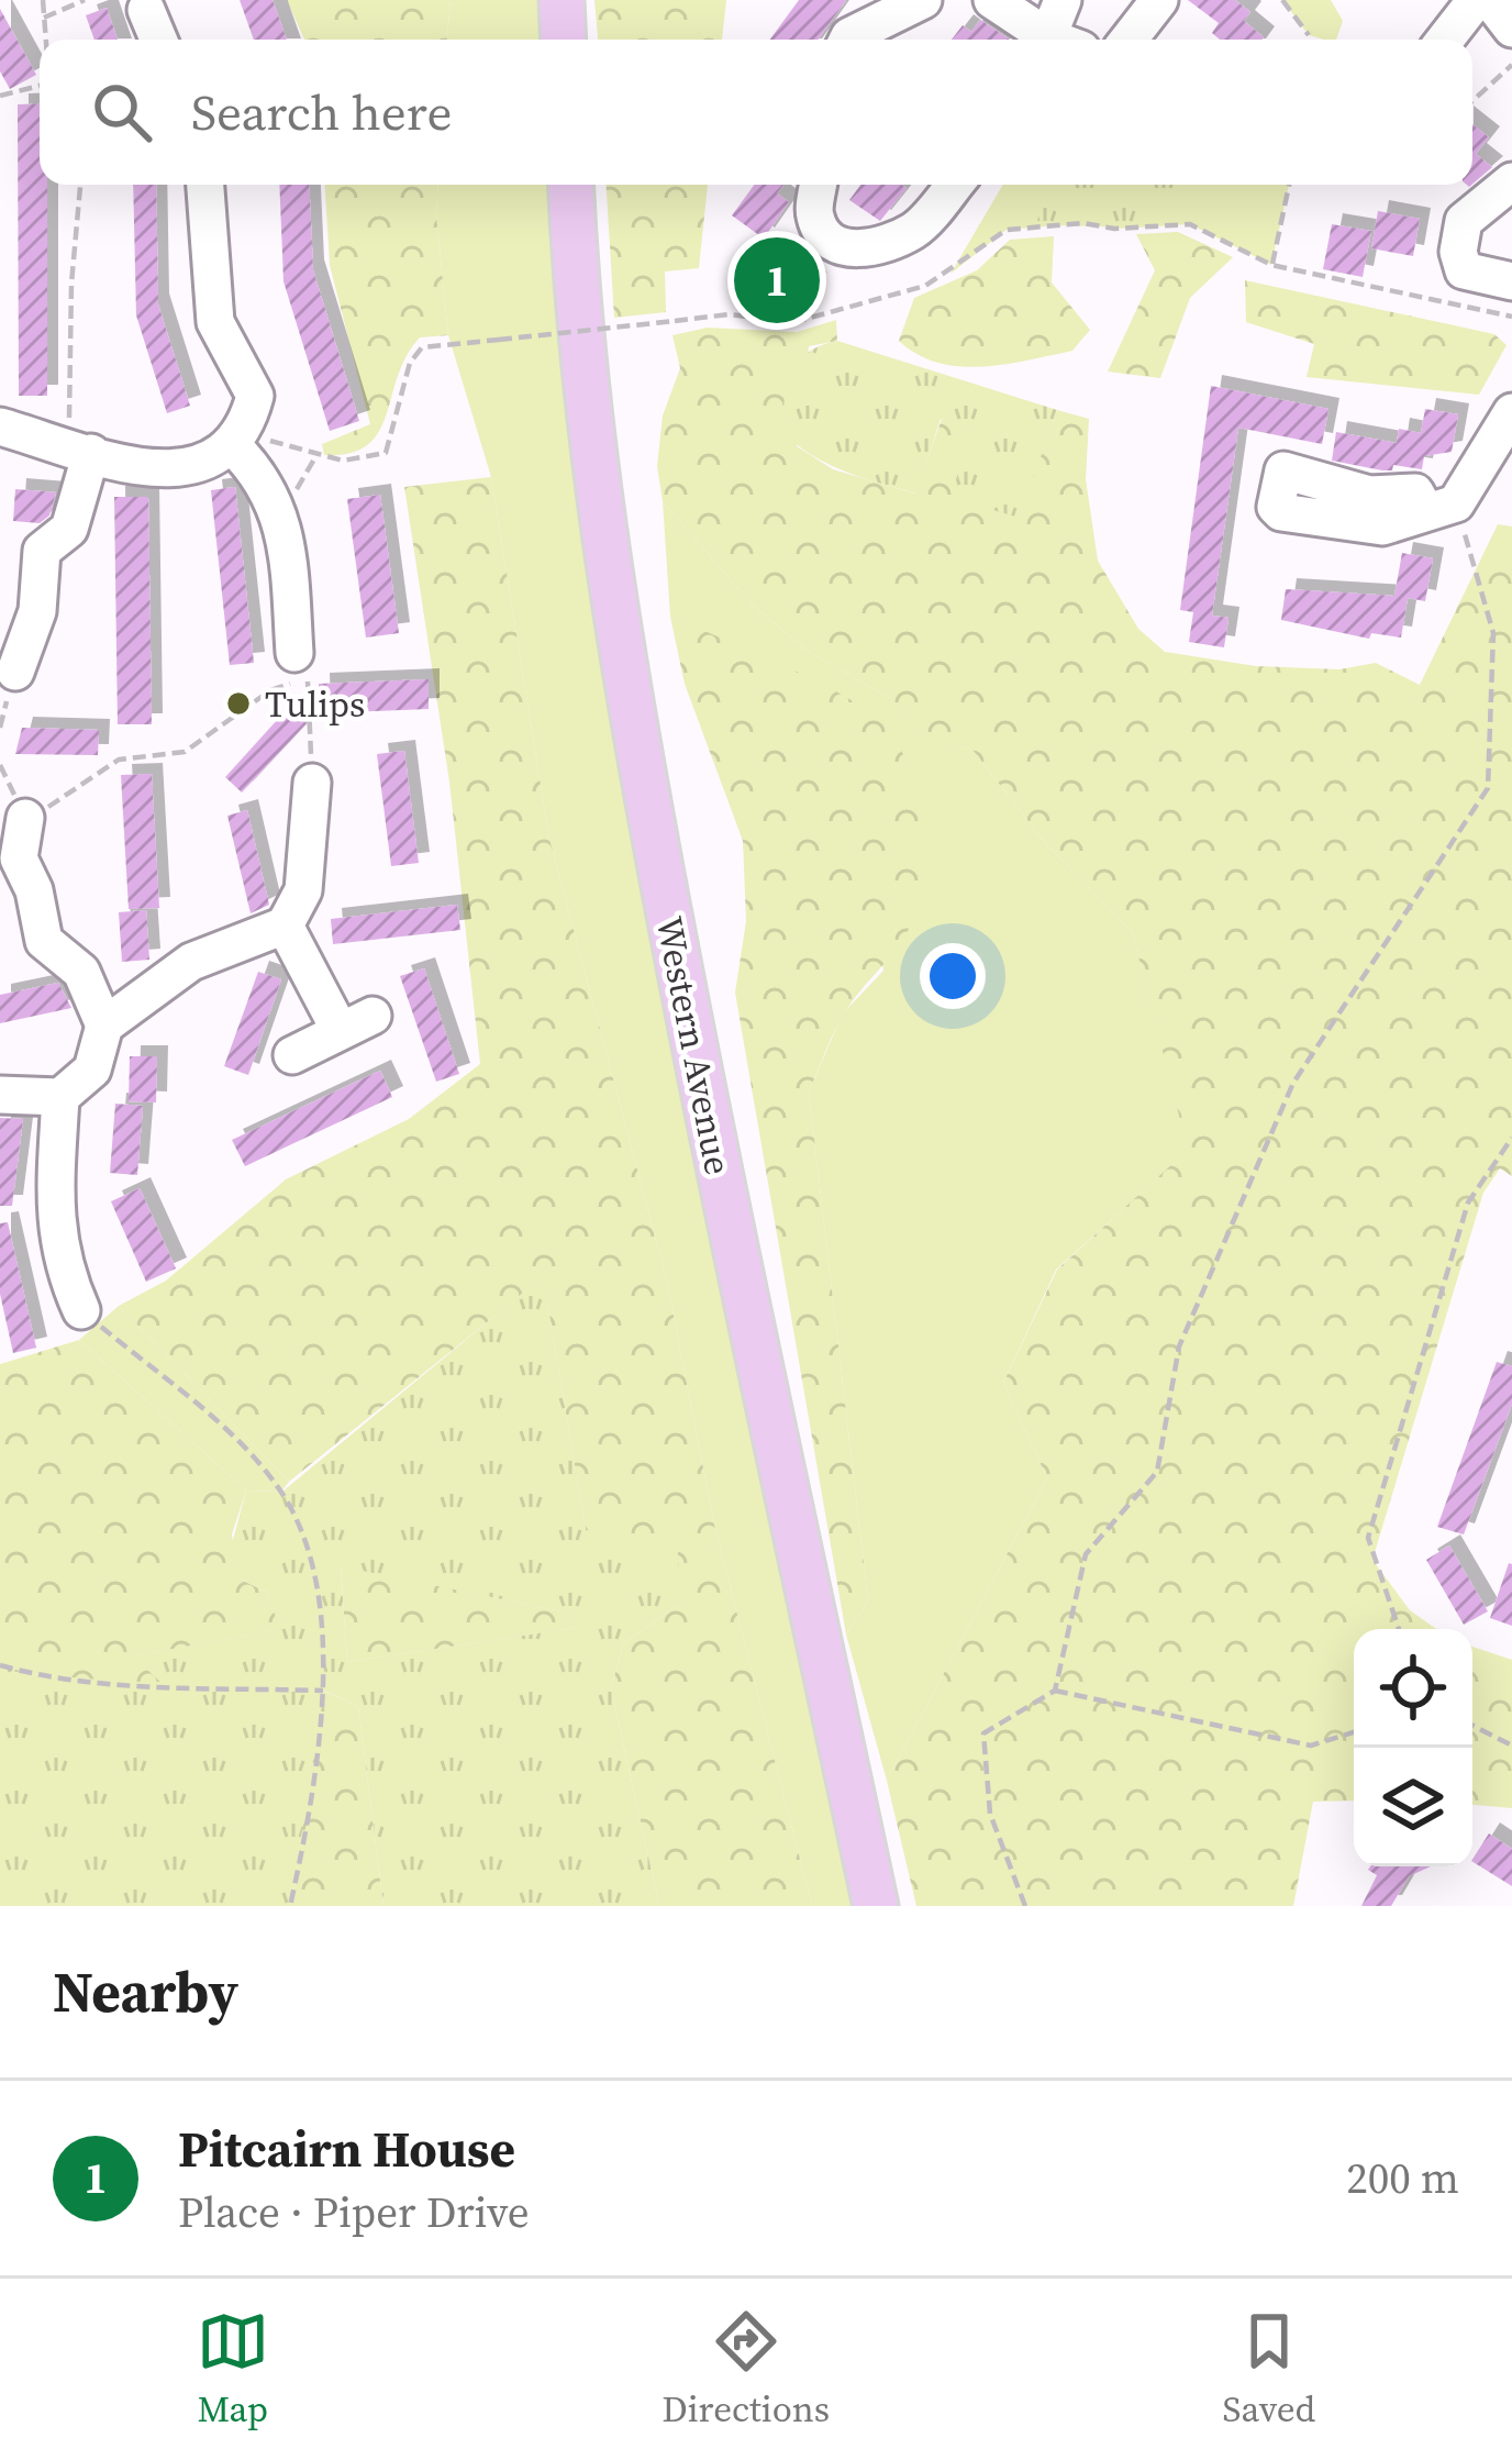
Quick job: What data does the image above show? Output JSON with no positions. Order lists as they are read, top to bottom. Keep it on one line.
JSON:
{"streets":{"main road":["Western Avenue"]},"places":["Tulips"],"page":{"search":"Search here","pins":"1","heading":"Nearby","list":[{"mark":"1","name":"Pitcairn House","note":"Place · Piper Drive","value":"200 m"}],"nav":["Map","Directions","Saved"]}}
